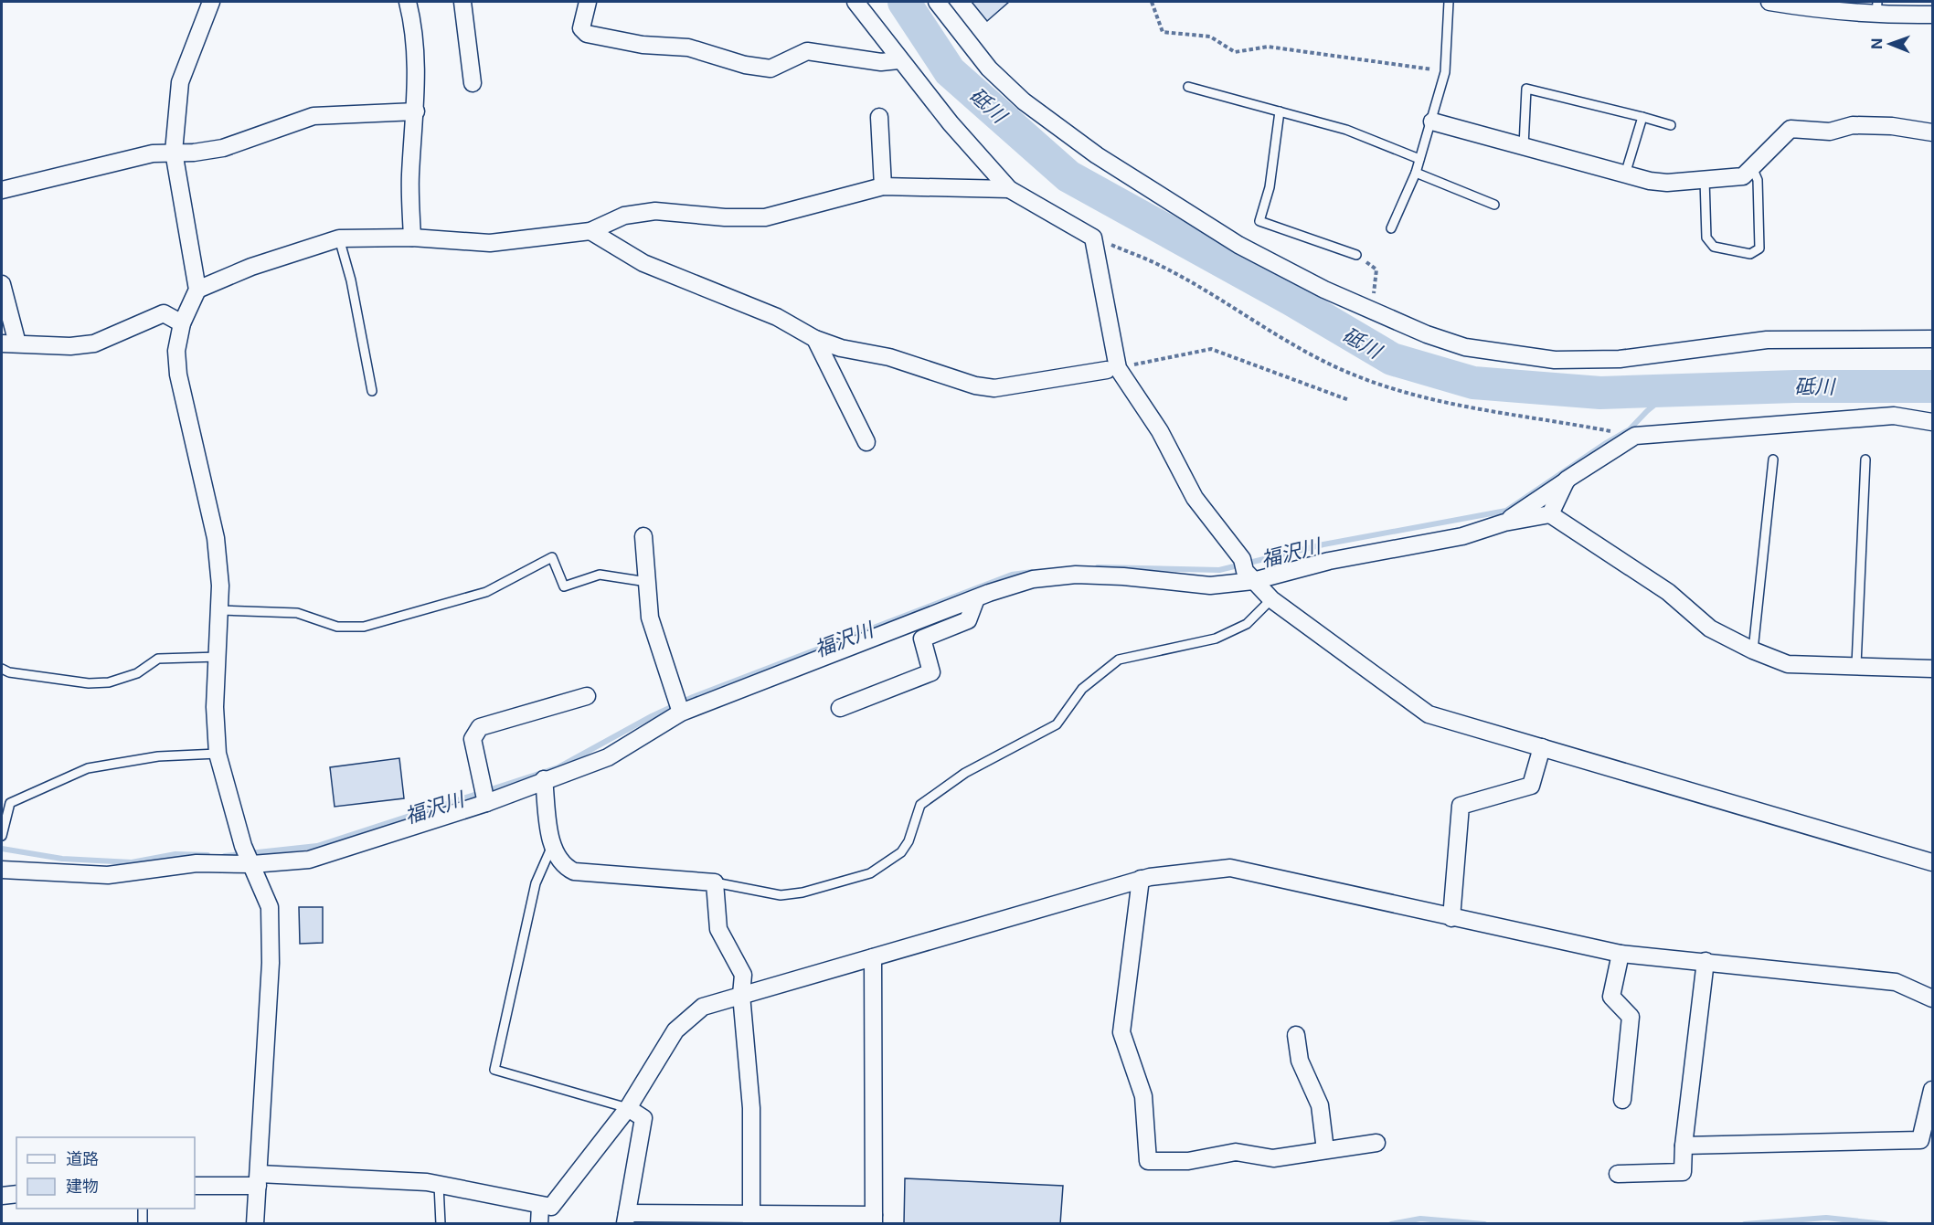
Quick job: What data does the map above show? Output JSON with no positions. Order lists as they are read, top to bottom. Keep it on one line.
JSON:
{"water":["砥川","福沢川"],"legend":["道路","建物"],"north":"left"}
